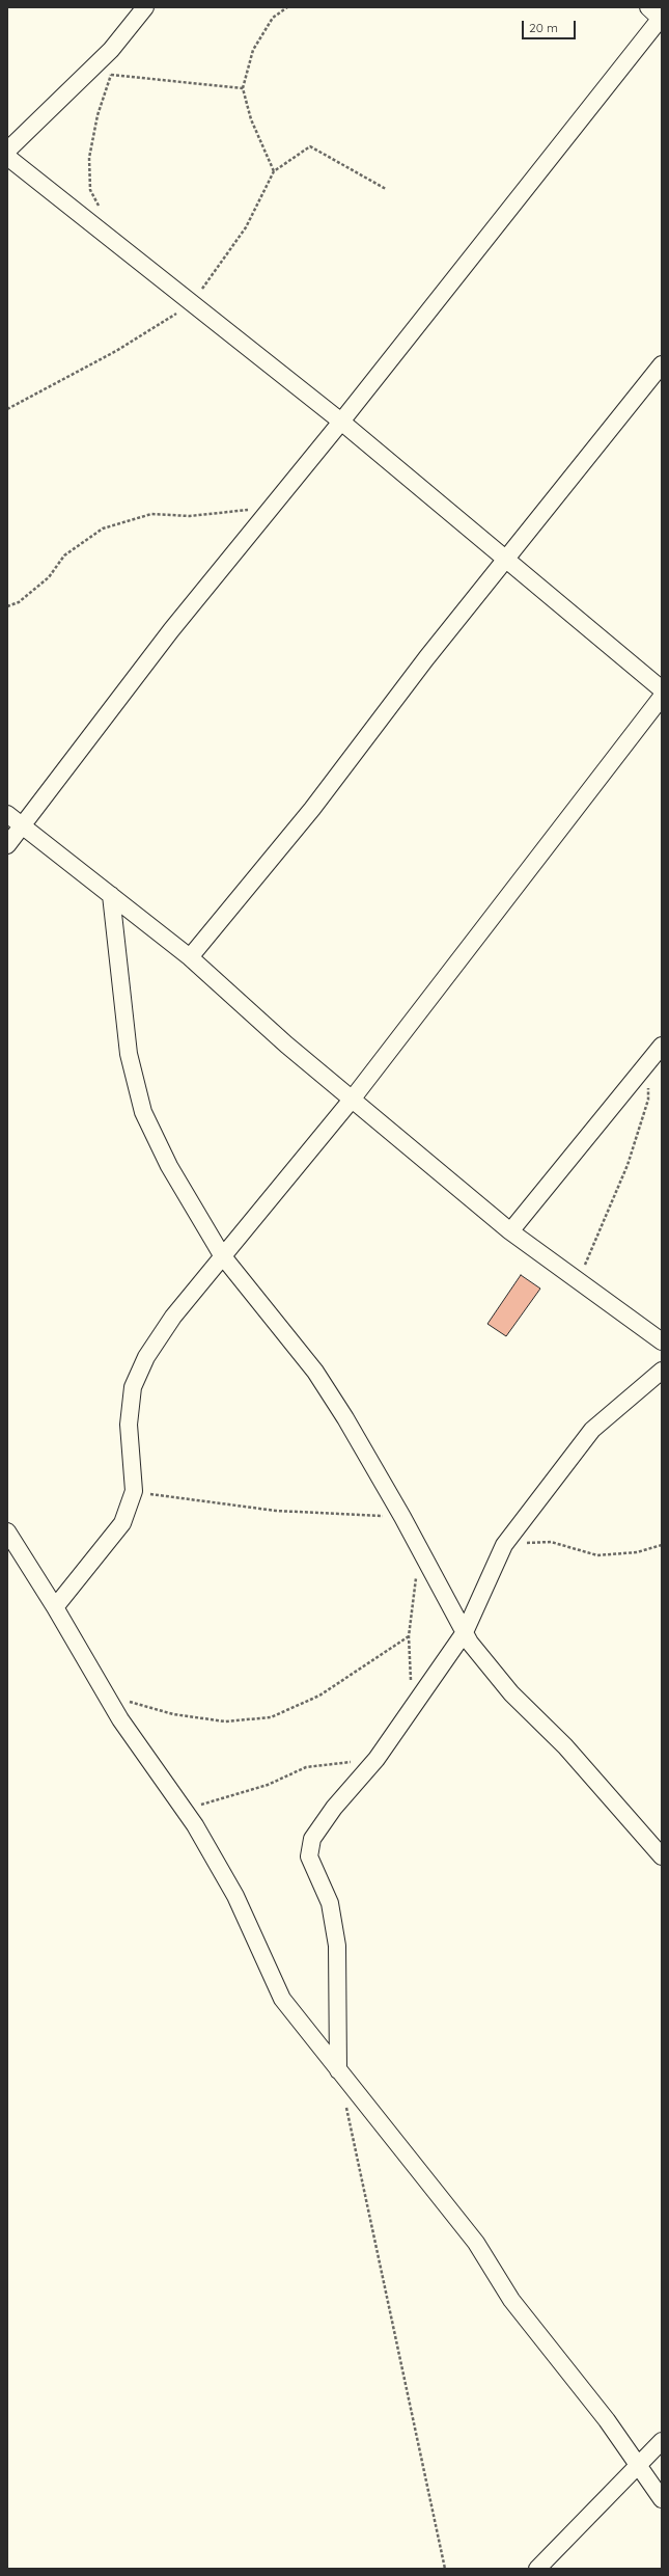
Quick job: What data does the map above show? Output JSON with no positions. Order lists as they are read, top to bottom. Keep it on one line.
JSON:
{"scale_bar":"20 m"}
